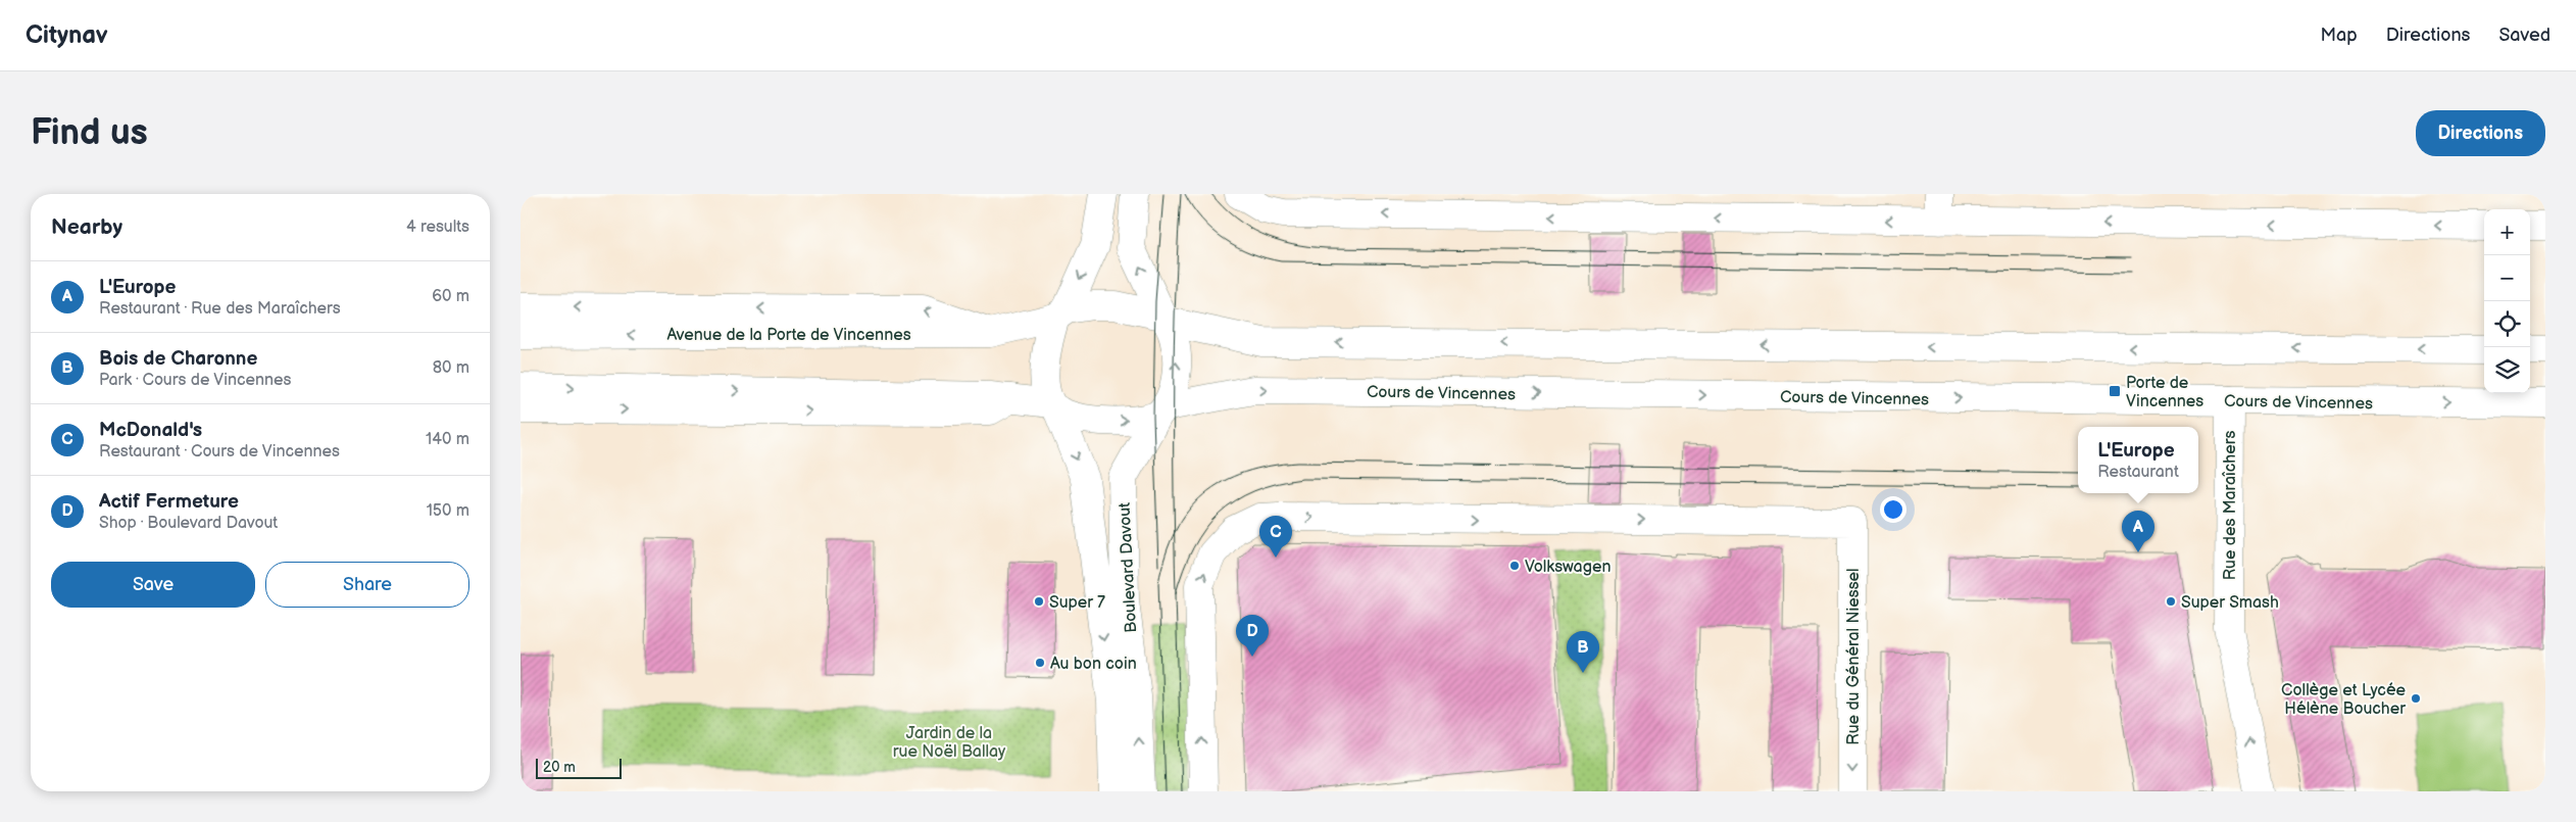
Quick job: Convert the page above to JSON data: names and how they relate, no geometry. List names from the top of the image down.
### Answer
{
  "streets": {
    "main road": [
      "Avenue de la Porte de Vincennes",
      "Cours de Vincennes",
      "Rue des Maraîchers",
      "Boulevard Davout",
      "Rue du Général Niessel"
    ]
  },
  "crossings": [
    ["Avenue de la Porte de Vincennes", "Cours de Vincennes"],
    ["Avenue de la Porte de Vincennes", "Boulevard Davout"],
    ["Cours de Vincennes", "Rue des Maraîchers"],
    ["Cours de Vincennes", "Boulevard Davout"]
  ],
  "one_way": ["Rue des Maraîchers"],
  "parks": ["Jardin de la rue Noël Ballay"],
  "places": {
    "transit": ["Porte de Vincennes"],
    "other": [
      "Volkswagen",
      "Super 7",
      "Super Smash",
      "Au bon coin",
      "Collège et Lycée Hélène Boucher"
    ]
  },
  "scale_bar": "20 m",
  "page": {
    "header": "Citynav",
    "nav": ["Map", "Directions", "Saved"],
    "buttons": [
      "Directions",
      ["Save", "Share"]
    ],
    "title": "Find us",
    "heading": ["Nearby", "4 results"],
    "map_buttons": ["+", "−"],
    "list": [
      {
        "mark": "A",
        "name": "L'Europe",
        "note": "Restaurant · Rue des Maraîchers",
        "value": "60 m"
      },
      {
        "mark": "B",
        "name": "Bois de Charonne",
        "note": "Park · Cours de Vincennes",
        "value": "80 m"
      },
      {
        "mark": "C",
        "name": "McDonald's",
        "note": "Restaurant · Cours de Vincennes",
        "value": "140 m"
      },
      {
        "mark": "D",
        "name": "Actif Fermeture",
        "note": "Shop · Boulevard Davout",
        "value": "150 m"
      }
    ],
    "popup": ["L'Europe", "Restaurant"],
    "pins": [
      "A",
      "C",
      "D",
      "B"
    ],
    "scale": "20 m"
  }
}
